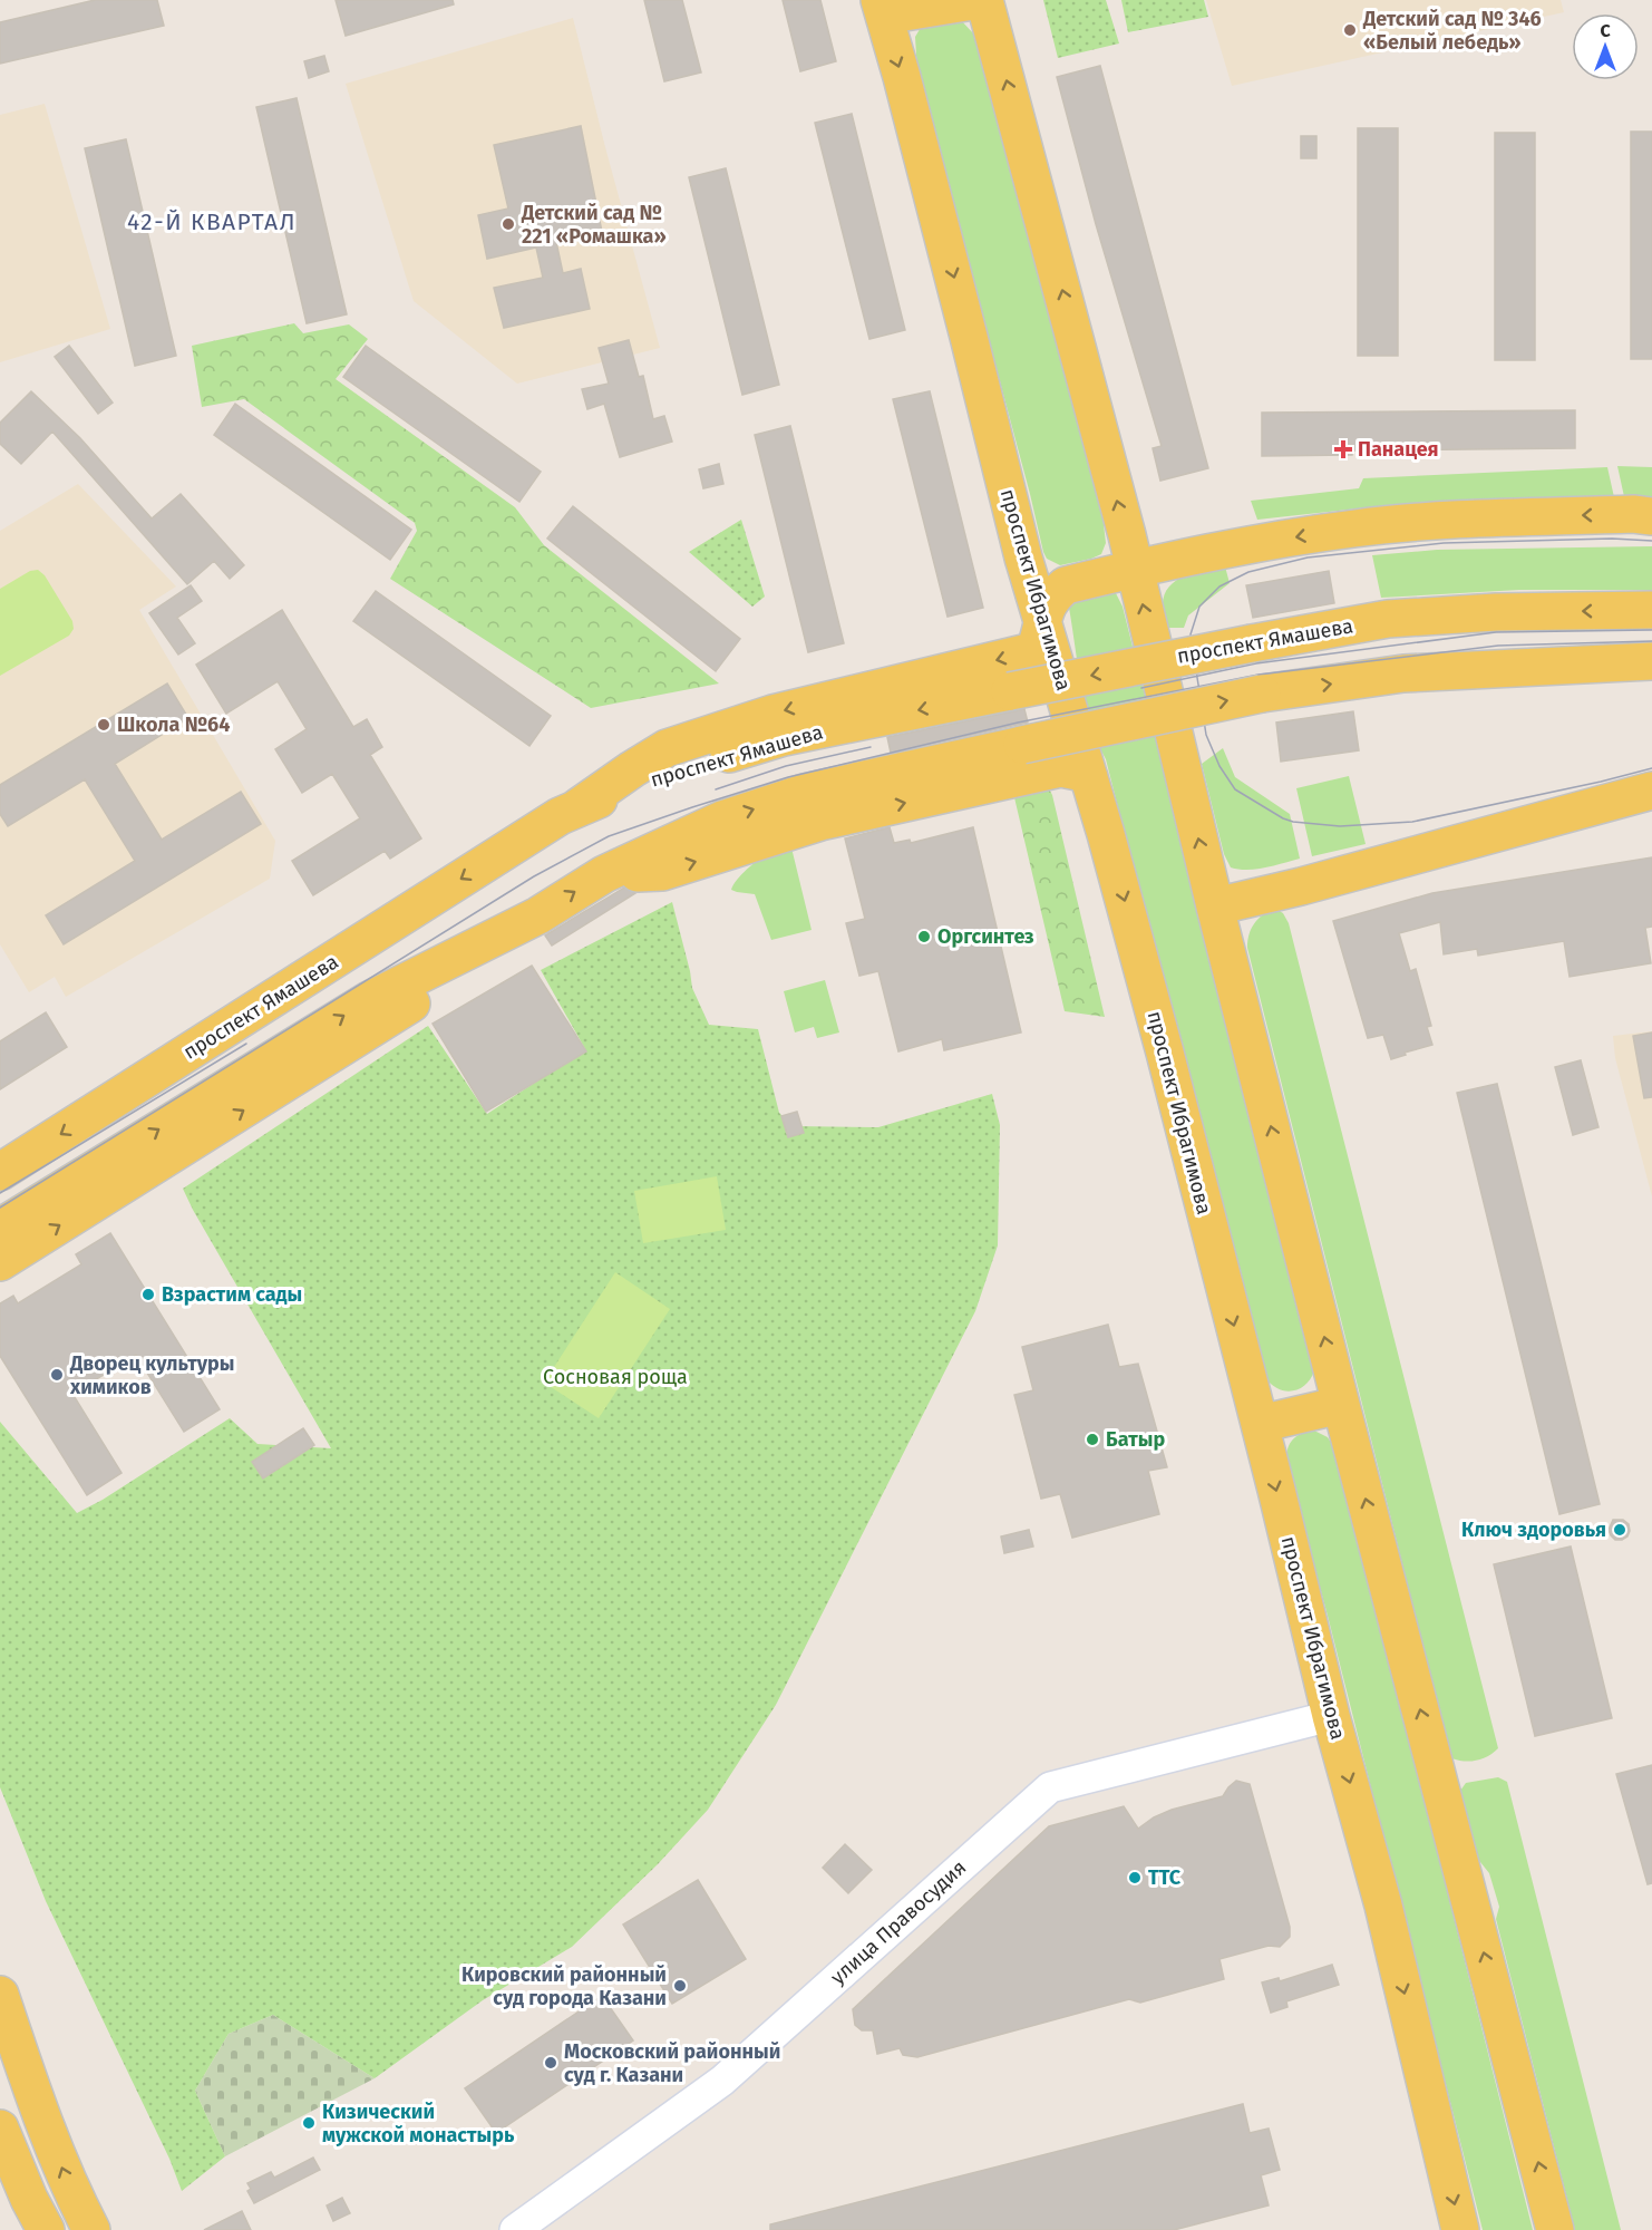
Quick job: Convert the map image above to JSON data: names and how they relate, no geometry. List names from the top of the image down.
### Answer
{
  "streets": {
    "main road": ["проспект Ибрагимова", "проспект Ямашева"],
    "street": ["улица Правосудия"]
  },
  "crossings": [
    ["проспект Ибрагимова", "улица Правосудия"]
  ],
  "districts": ["42-Й КВАРТАЛ"],
  "parks": ["Сосновая роща"],
  "places": {
    "other": [
      "Детский сад № 346 «Белый лебедь»",
      "Детский сад № 221 «Ромашка»",
      "Школа №64",
      "Оргсинтез",
      "Взрастим сады",
      "Дворец культуры химиков",
      "Батыр",
      "Ключ здоровья",
      "ТТС",
      "Кировский районный суд города Казани",
      "Московский районный суд г. Казани",
      "Кизический мужской монастырь"
    ],
    "health": ["Панацея"]
  },
  "north": "top"
}
